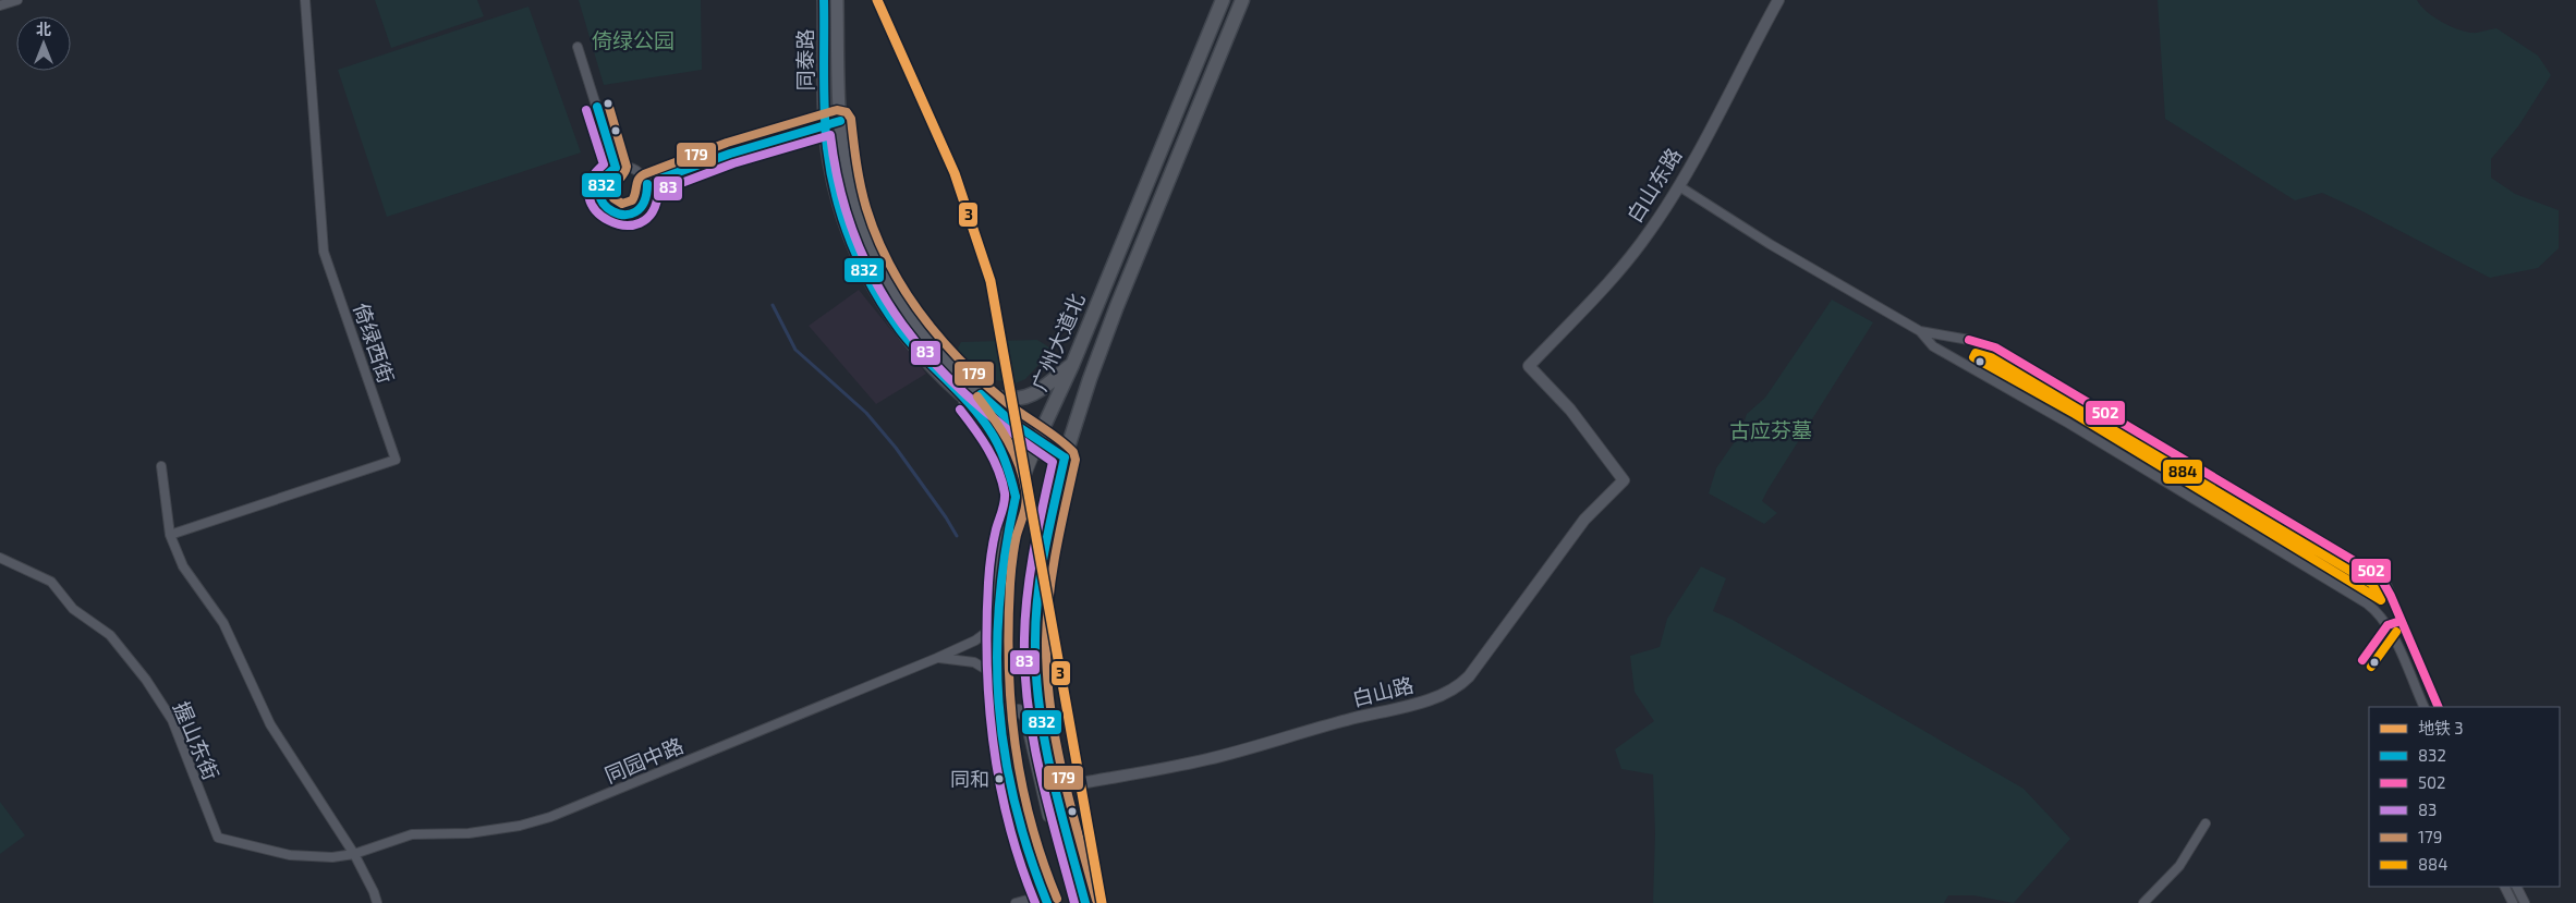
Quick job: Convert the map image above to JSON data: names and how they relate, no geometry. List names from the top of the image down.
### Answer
{
  "streets": {
    "highway": ["广州大道北"],
    "main road": ["同泰路"],
    "street": [
      "白山东路",
      "倚绿西街",
      "白山路",
      "握山东街",
      "同园中路"
    ]
  },
  "crossings": [
    ["同泰路", "广州大道北"],
    ["白山东路", "白山路"],
    ["广州大道北", "白山路"],
    ["广州大道北", "同园中路"],
    ["握山东街", "同园中路"]
  ],
  "parks": ["倚绿公园", "古应芬墓"],
  "places": ["同和"],
  "lines": [
    "metro line 3",
    "transit line 832",
    "transit line 179",
    "transit line 83",
    "transit line 502",
    "transit line 884"
  ],
  "legend": [
    "地铁 3",
    "832",
    "502",
    "83",
    "179",
    "884"
  ],
  "north": "top"
}
